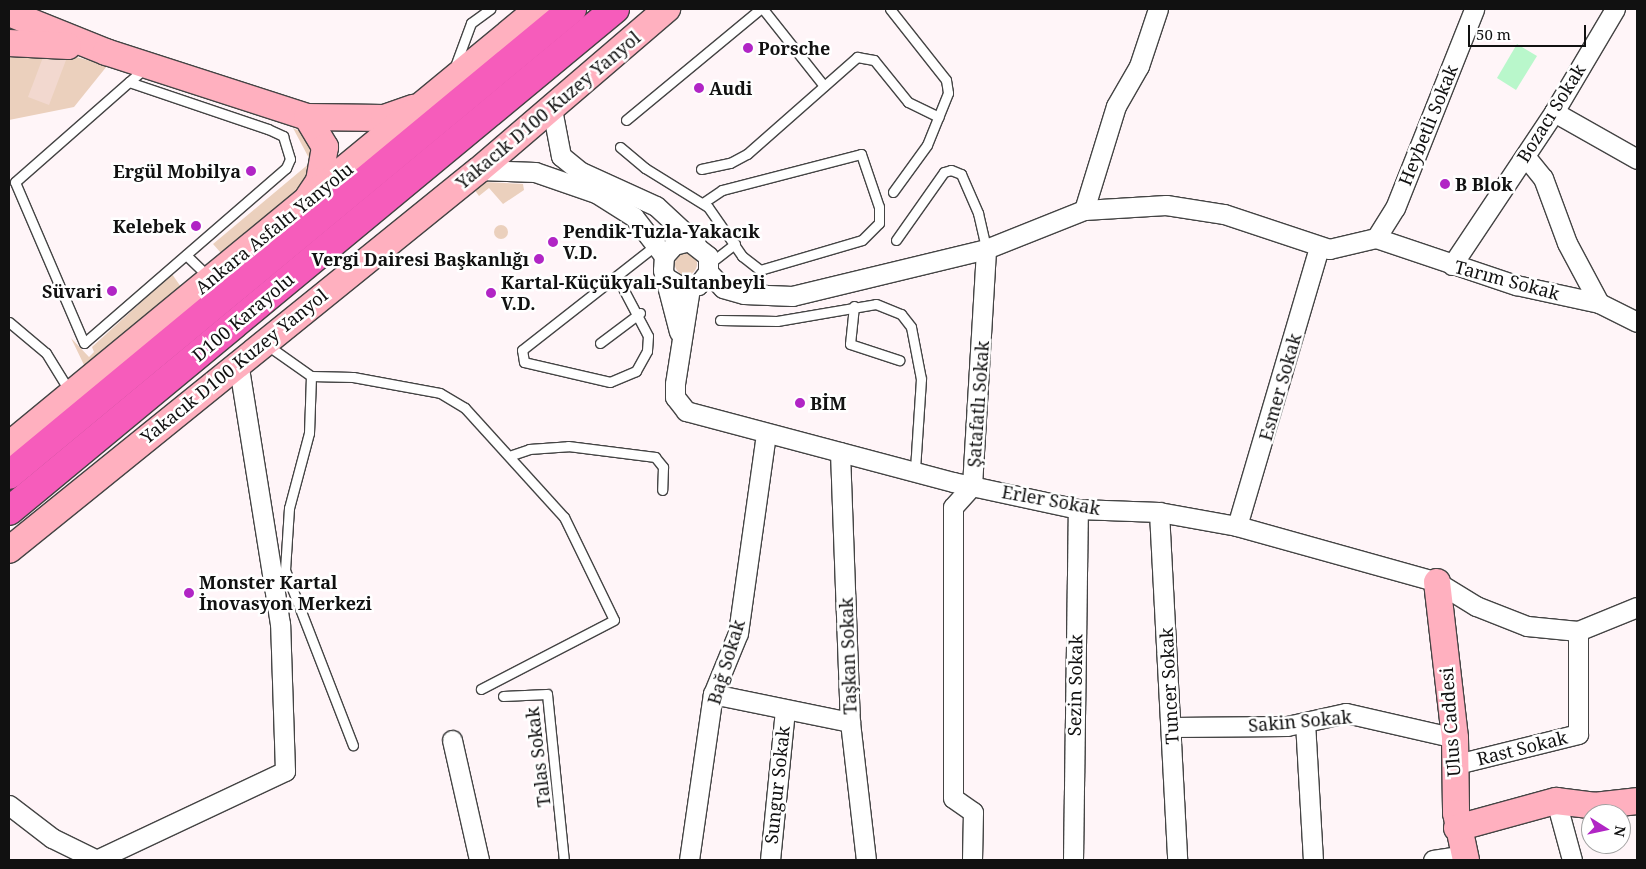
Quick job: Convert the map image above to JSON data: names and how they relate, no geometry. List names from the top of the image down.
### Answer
{
  "streets": {
    "highway": ["D100 Karayolu"],
    "main road": ["Yakacık D100 Kuzey Yanyol", "Ankara Asfaltı Yanyolu", "Ulus Caddesi"],
    "street": [
      "Bozacı Sokak",
      "Heybetli Sokak",
      "Tarım Sokak",
      "Esmer Sokak",
      "Şatafatlı Sokak",
      "Erler Sokak",
      "Taşkan Sokak",
      "Bağ Sokak",
      "Sezin Sokak",
      "Tuncer Sokak",
      "Sakin Sokak",
      "Rast Sokak",
      "Sungur Sokak"
    ],
    "lane": ["Talas Sokak"]
  },
  "crossings": [
    ["Bozacı Sokak", "Tarım Sokak"],
    ["Heybetli Sokak", "Tarım Sokak"],
    ["Esmer Sokak", "Erler Sokak"],
    ["Şatafatlı Sokak", "Erler Sokak"],
    ["Erler Sokak", "Taşkan Sokak"],
    ["Erler Sokak", "Bağ Sokak"],
    ["Erler Sokak", "Sezin Sokak"],
    ["Erler Sokak", "Tuncer Sokak"],
    ["Erler Sokak", "Ulus Caddesi"],
    ["Erler Sokak", "Rast Sokak"],
    ["Tuncer Sokak", "Sakin Sokak"],
    ["Sakin Sokak", "Ulus Caddesi"],
    ["Ulus Caddesi", "Rast Sokak"]
  ],
  "places": [
    "Porsche",
    "Audi",
    "Ergül Mobilya",
    "B Blok",
    "Kelebek",
    "Pendik-Tuzla-Yakacık V.D.",
    "Vergi Dairesi Başkanlığı",
    "Süvari",
    "Kartal-Küçükyalı-Sultanbeyli V.D.",
    "BİM",
    "Monster Kartal İnovasyon Merkezi"
  ],
  "scale_bar": "50 m",
  "north": "right"
}
